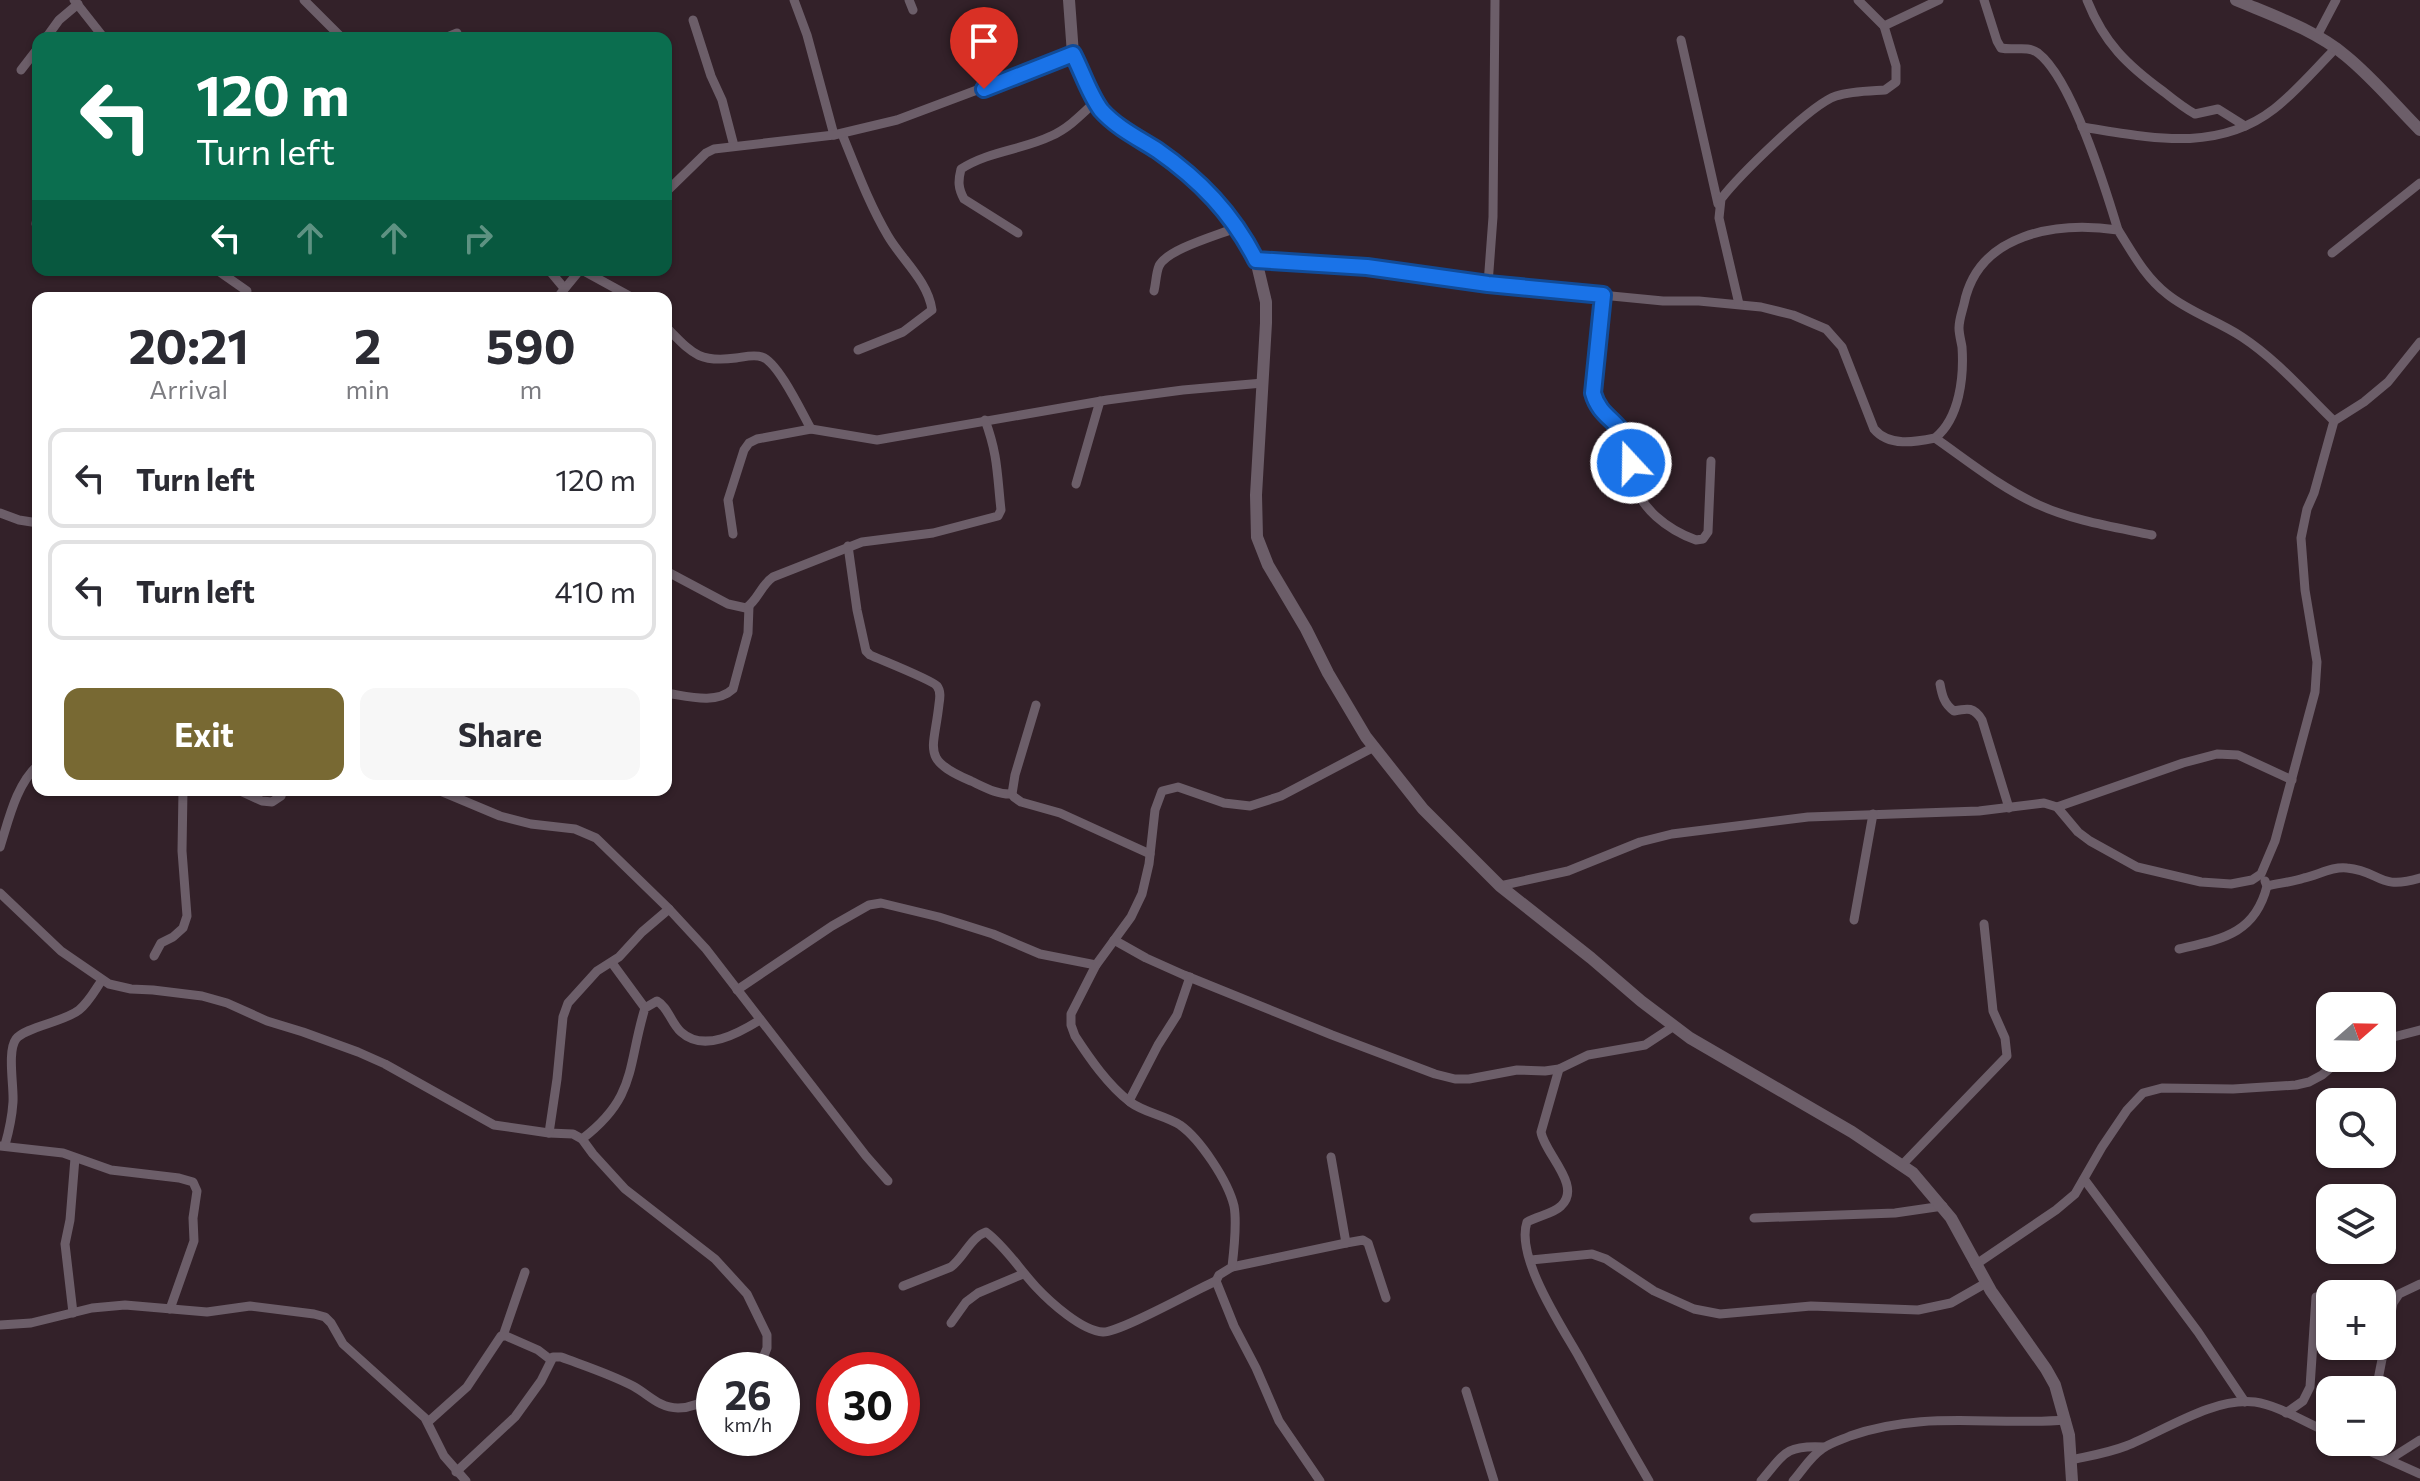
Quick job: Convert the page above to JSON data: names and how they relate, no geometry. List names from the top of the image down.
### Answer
{
  "north": "right",
  "page": {
    "turn": ["120 m", "Turn left"],
    "eta": [
      "20:21",
      "Arrival",
      "2",
      "min",
      "590",
      "m"
    ],
    "list": [
      {
        "name": "Turn left",
        "value": "120 m"
      },
      {
        "name": "Turn left",
        "value": "410 m"
      }
    ],
    "buttons": ["Exit", "Share"],
    "map_buttons": ["+", "−"],
    "speed": "26 km/h",
    "limit": "30"
  }
}
